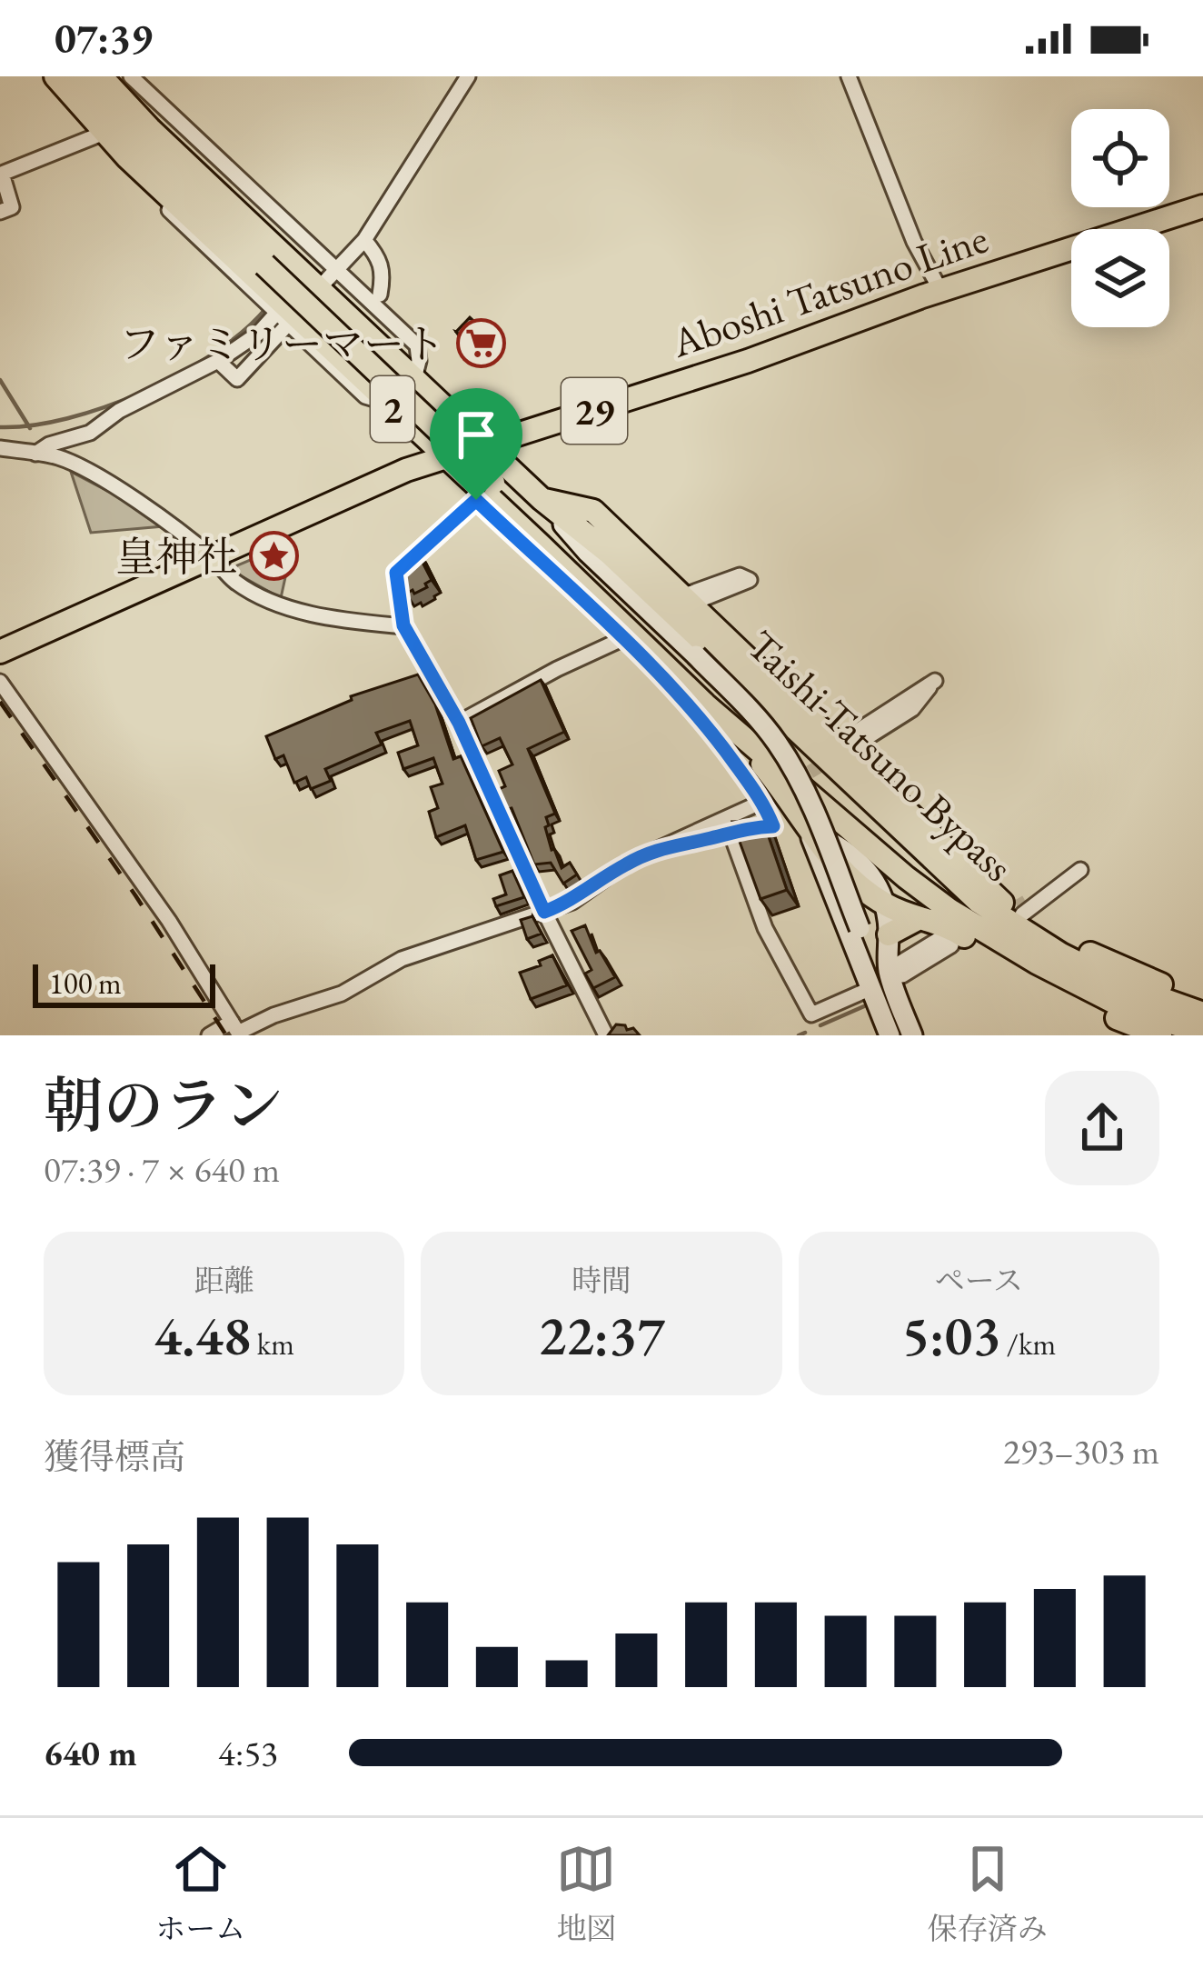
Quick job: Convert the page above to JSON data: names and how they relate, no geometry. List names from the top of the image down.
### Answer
{
  "streets": {
    "main road": [
      "Aboshi Tatsuno Line",
      "2",
      "29",
      "Taishi-Tatsuno Bypass"
    ]
  },
  "crossings": [
    ["Aboshi Tatsuno Line", "2"],
    ["2", "Taishi-Tatsuno Bypass"]
  ],
  "places": {
    "supermarket": ["ファミリーマート"],
    "place": ["皇神社"]
  },
  "scale_bar": "100 m",
  "page": {
    "status": "07:39",
    "scale": "100 m",
    "heading": ["朝のラン", "07:39 · 7 × 640 m"],
    "stats": [
      ["距離", "4.48 km"],
      ["時間", "22:37"],
      ["ペース", "5:03 /km"]
    ],
    "chart": ["獲得標高", "293–303 m"],
    "list": [
      {
        "name": "640 m",
        "note": "4:53"
      }
    ],
    "tabs": ["ホーム", "地図", "保存済み"]
  }
}
